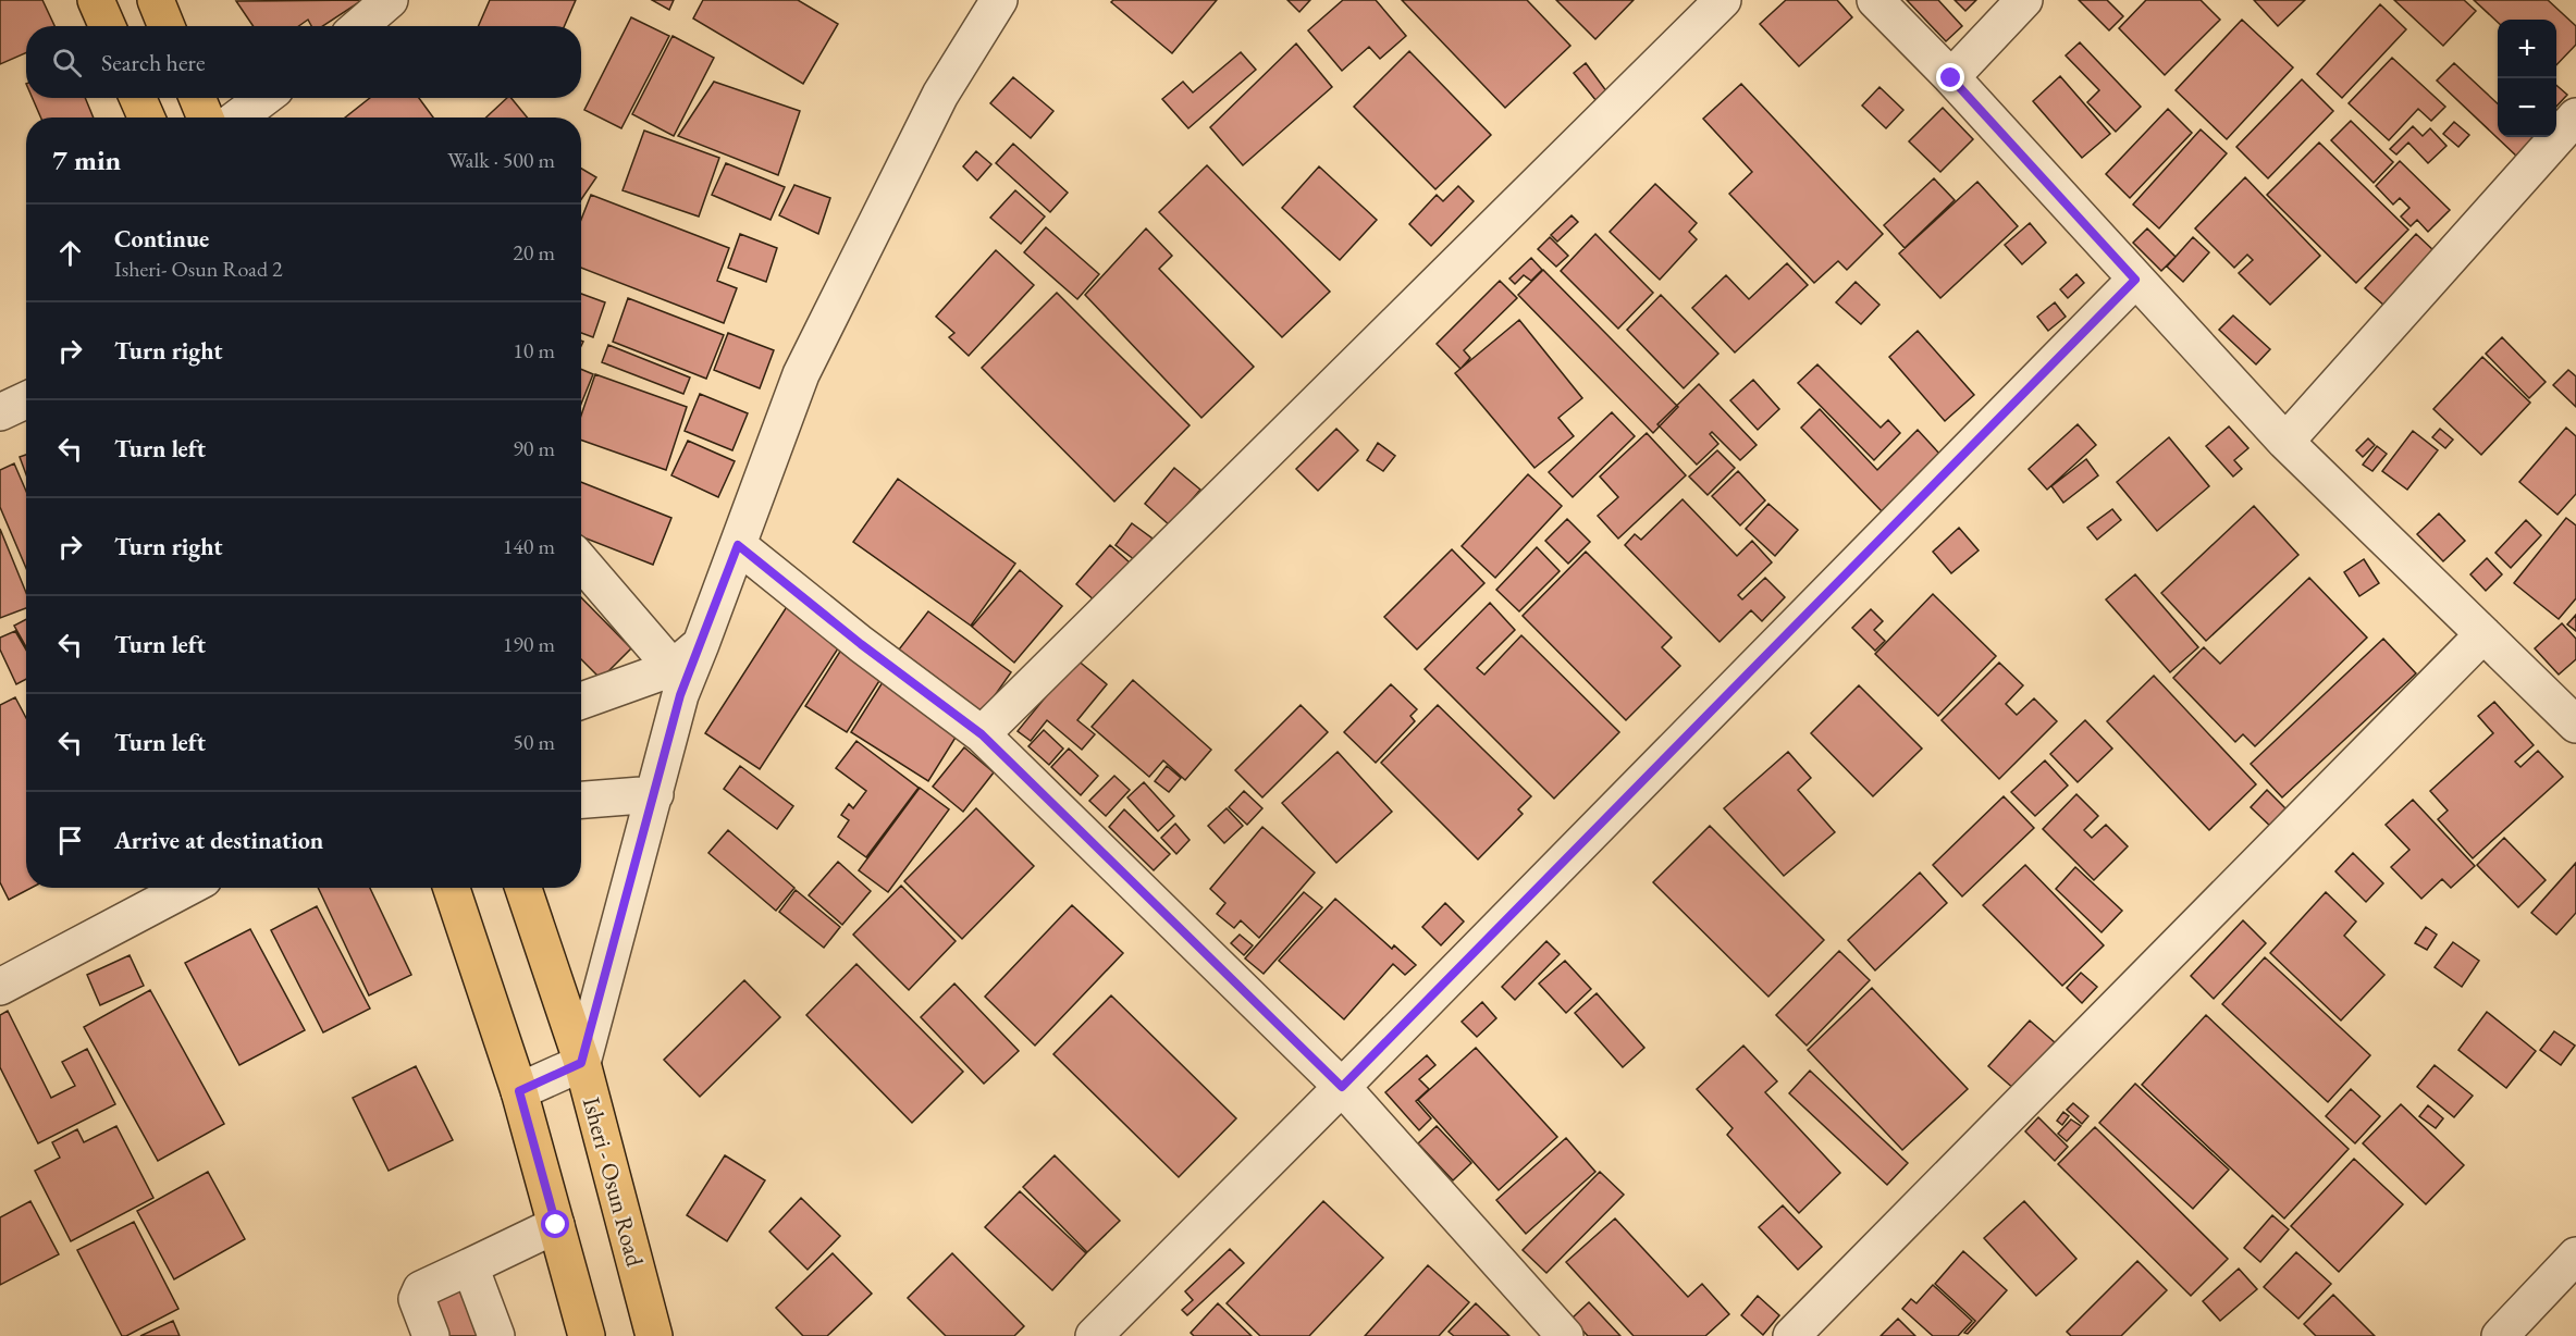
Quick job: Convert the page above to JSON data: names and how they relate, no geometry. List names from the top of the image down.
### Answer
{
  "streets": {
    "main road": ["Isheri - Osun Road"]
  },
  "page": {
    "map_buttons": ["+", "−"],
    "search": "Search here",
    "heading": ["7 min", "Walk · 500 m"],
    "list": [
      ["Continue", "Isheri- Osun Road 2", "20 m"],
      ["Turn right", "10 m"],
      ["Turn left", "90 m"],
      ["Turn right", "140 m"],
      ["Turn left", "190 m"],
      ["Turn left", "50 m"],
      "Arrive at destination"
    ]
  }
}
